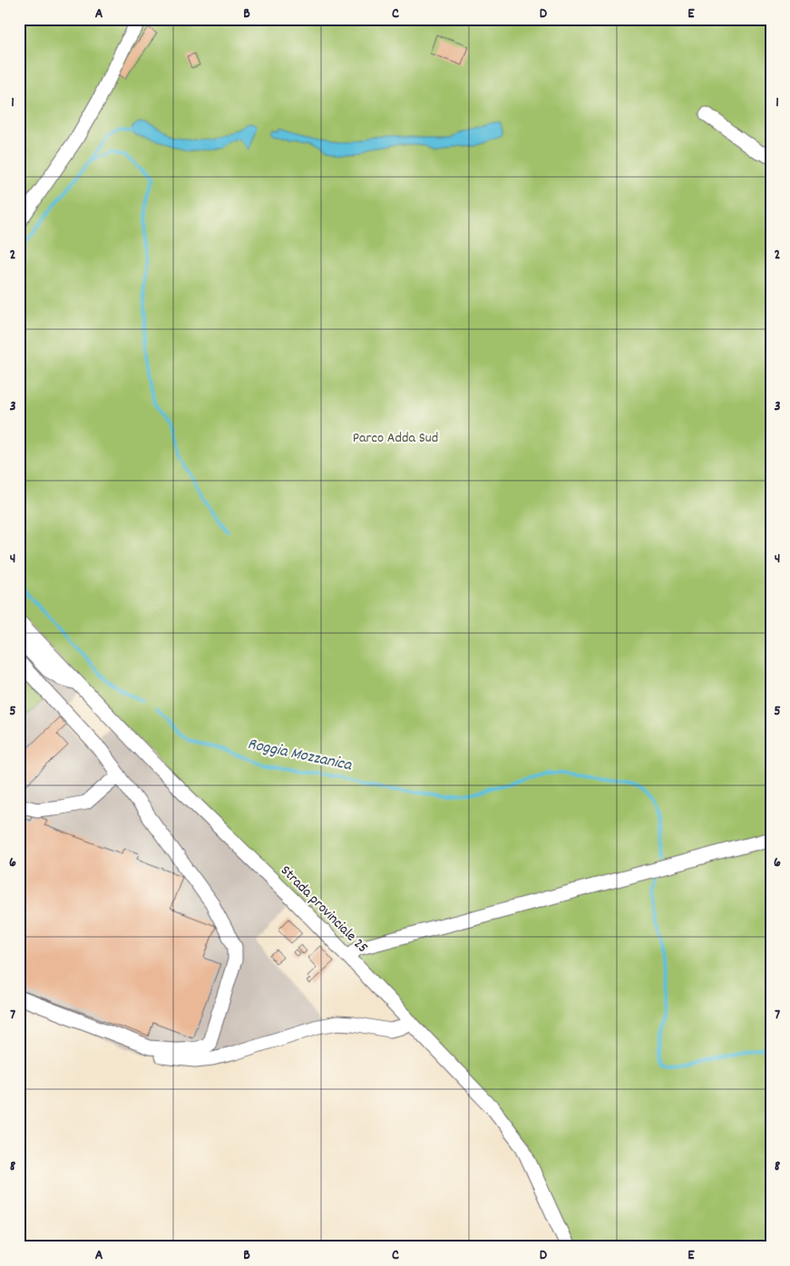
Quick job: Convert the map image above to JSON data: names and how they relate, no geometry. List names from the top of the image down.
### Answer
{
  "streets": {
    "street": ["Strada provinciale 25"]
  },
  "water": ["Roggia Mozzanica"],
  "parks": ["Parco Adda Sud"],
  "grid": {
    "columns": [
      "A",
      "B",
      "C",
      "D",
      "E"
    ],
    "rows": [
      "1",
      "2",
      "3",
      "4",
      "5",
      "6",
      "7",
      "8"
    ]
  }
}
